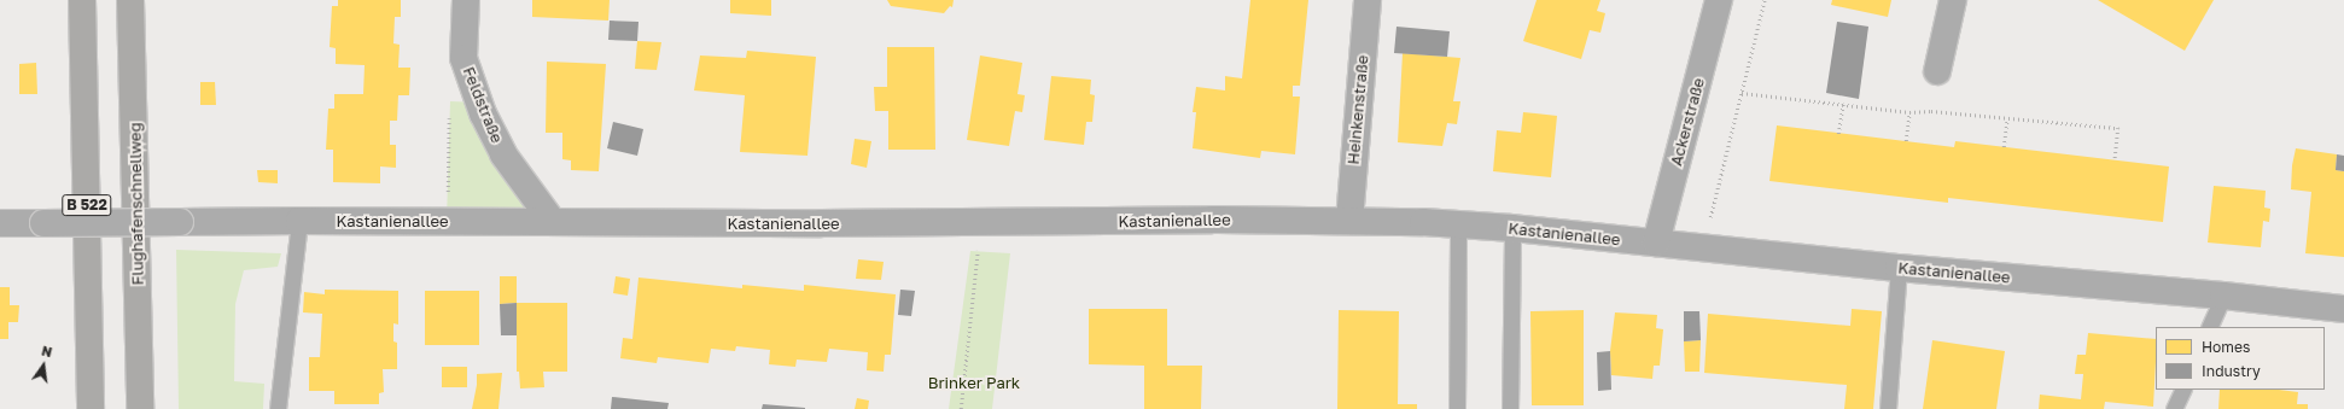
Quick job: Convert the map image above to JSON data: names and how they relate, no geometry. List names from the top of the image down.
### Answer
{
  "streets": {
    "highway": ["Flughafenschnellweg", "B 522"],
    "street": [
      "Feldstraße",
      "Heinkenstraße",
      "Ackerstraße",
      "Kastanienallee"
    ]
  },
  "crossings": [
    ["Feldstraße", "Kastanienallee"],
    ["Heinkenstraße", "Kastanienallee"],
    ["Ackerstraße", "Kastanienallee"]
  ],
  "parks": ["Brinker Park"],
  "legend": ["Homes", "Industry"],
  "north": "top"
}
